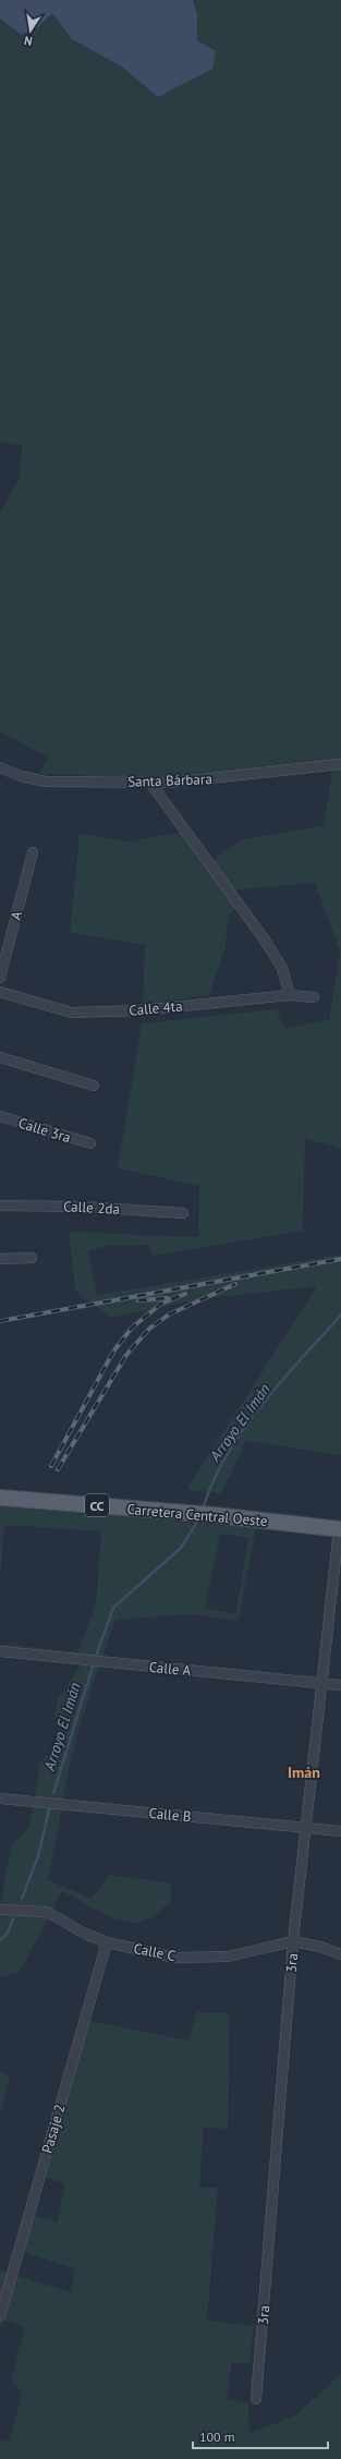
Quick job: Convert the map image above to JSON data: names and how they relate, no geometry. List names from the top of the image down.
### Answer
{
  "streets": {
    "main road": ["CC", "Carretera Central Oeste"],
    "street": [
      "Santa Bárbara",
      "A",
      "Calle 4ta",
      "Calle 3ra",
      "Calle 2da",
      "Calle A",
      "Calle B",
      "Calle C",
      "3ra",
      "Pasaje 2"
    ]
  },
  "crossings": [
    ["Carretera Central Oeste", "3ra"],
    ["Calle A", "3ra"],
    ["Calle B", "3ra"],
    ["Calle C", "3ra"],
    ["Calle C", "Pasaje 2"]
  ],
  "districts": ["Imán"],
  "water": ["Arroyo El Imán"],
  "scale_bar": "100 m",
  "north": "bottom"
}
